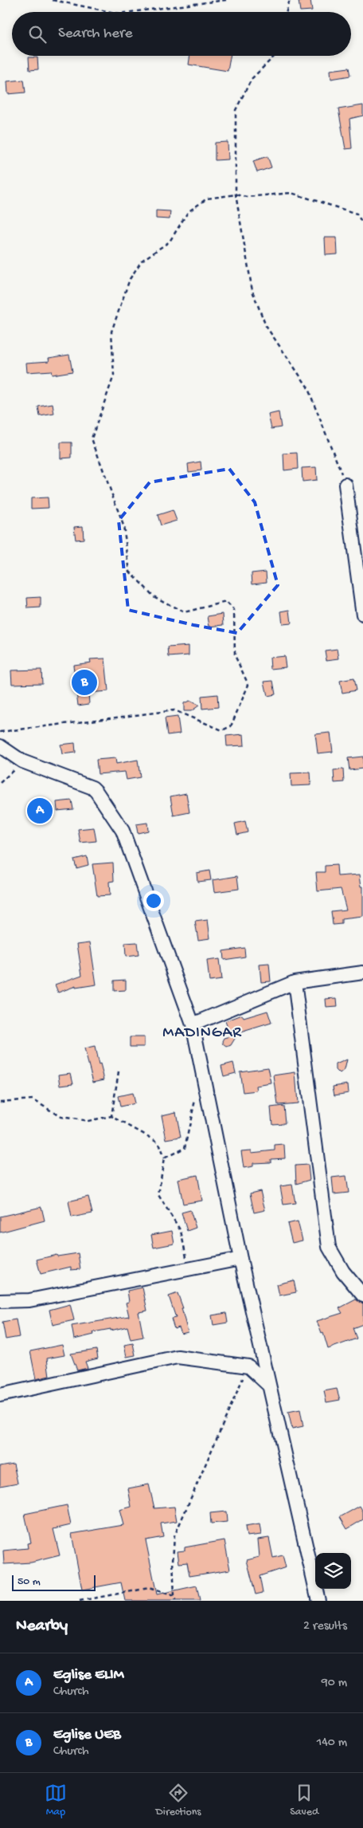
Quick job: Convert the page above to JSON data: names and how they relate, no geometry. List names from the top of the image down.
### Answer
{
  "districts": ["MADINGAR"],
  "scale_bar": "50 m",
  "page": {
    "search": "Search here",
    "pins": ["B", "A"],
    "scale": "50 m",
    "heading": ["Nearby", "2 results"],
    "list": [
      {
        "mark": "A",
        "name": "Eglise ELIM",
        "note": "Church",
        "value": "90 m"
      },
      {
        "mark": "B",
        "name": "Eglise UEB",
        "note": "Church",
        "value": "140 m"
      }
    ],
    "nav": ["Map", "Directions", "Saved"]
  }
}
